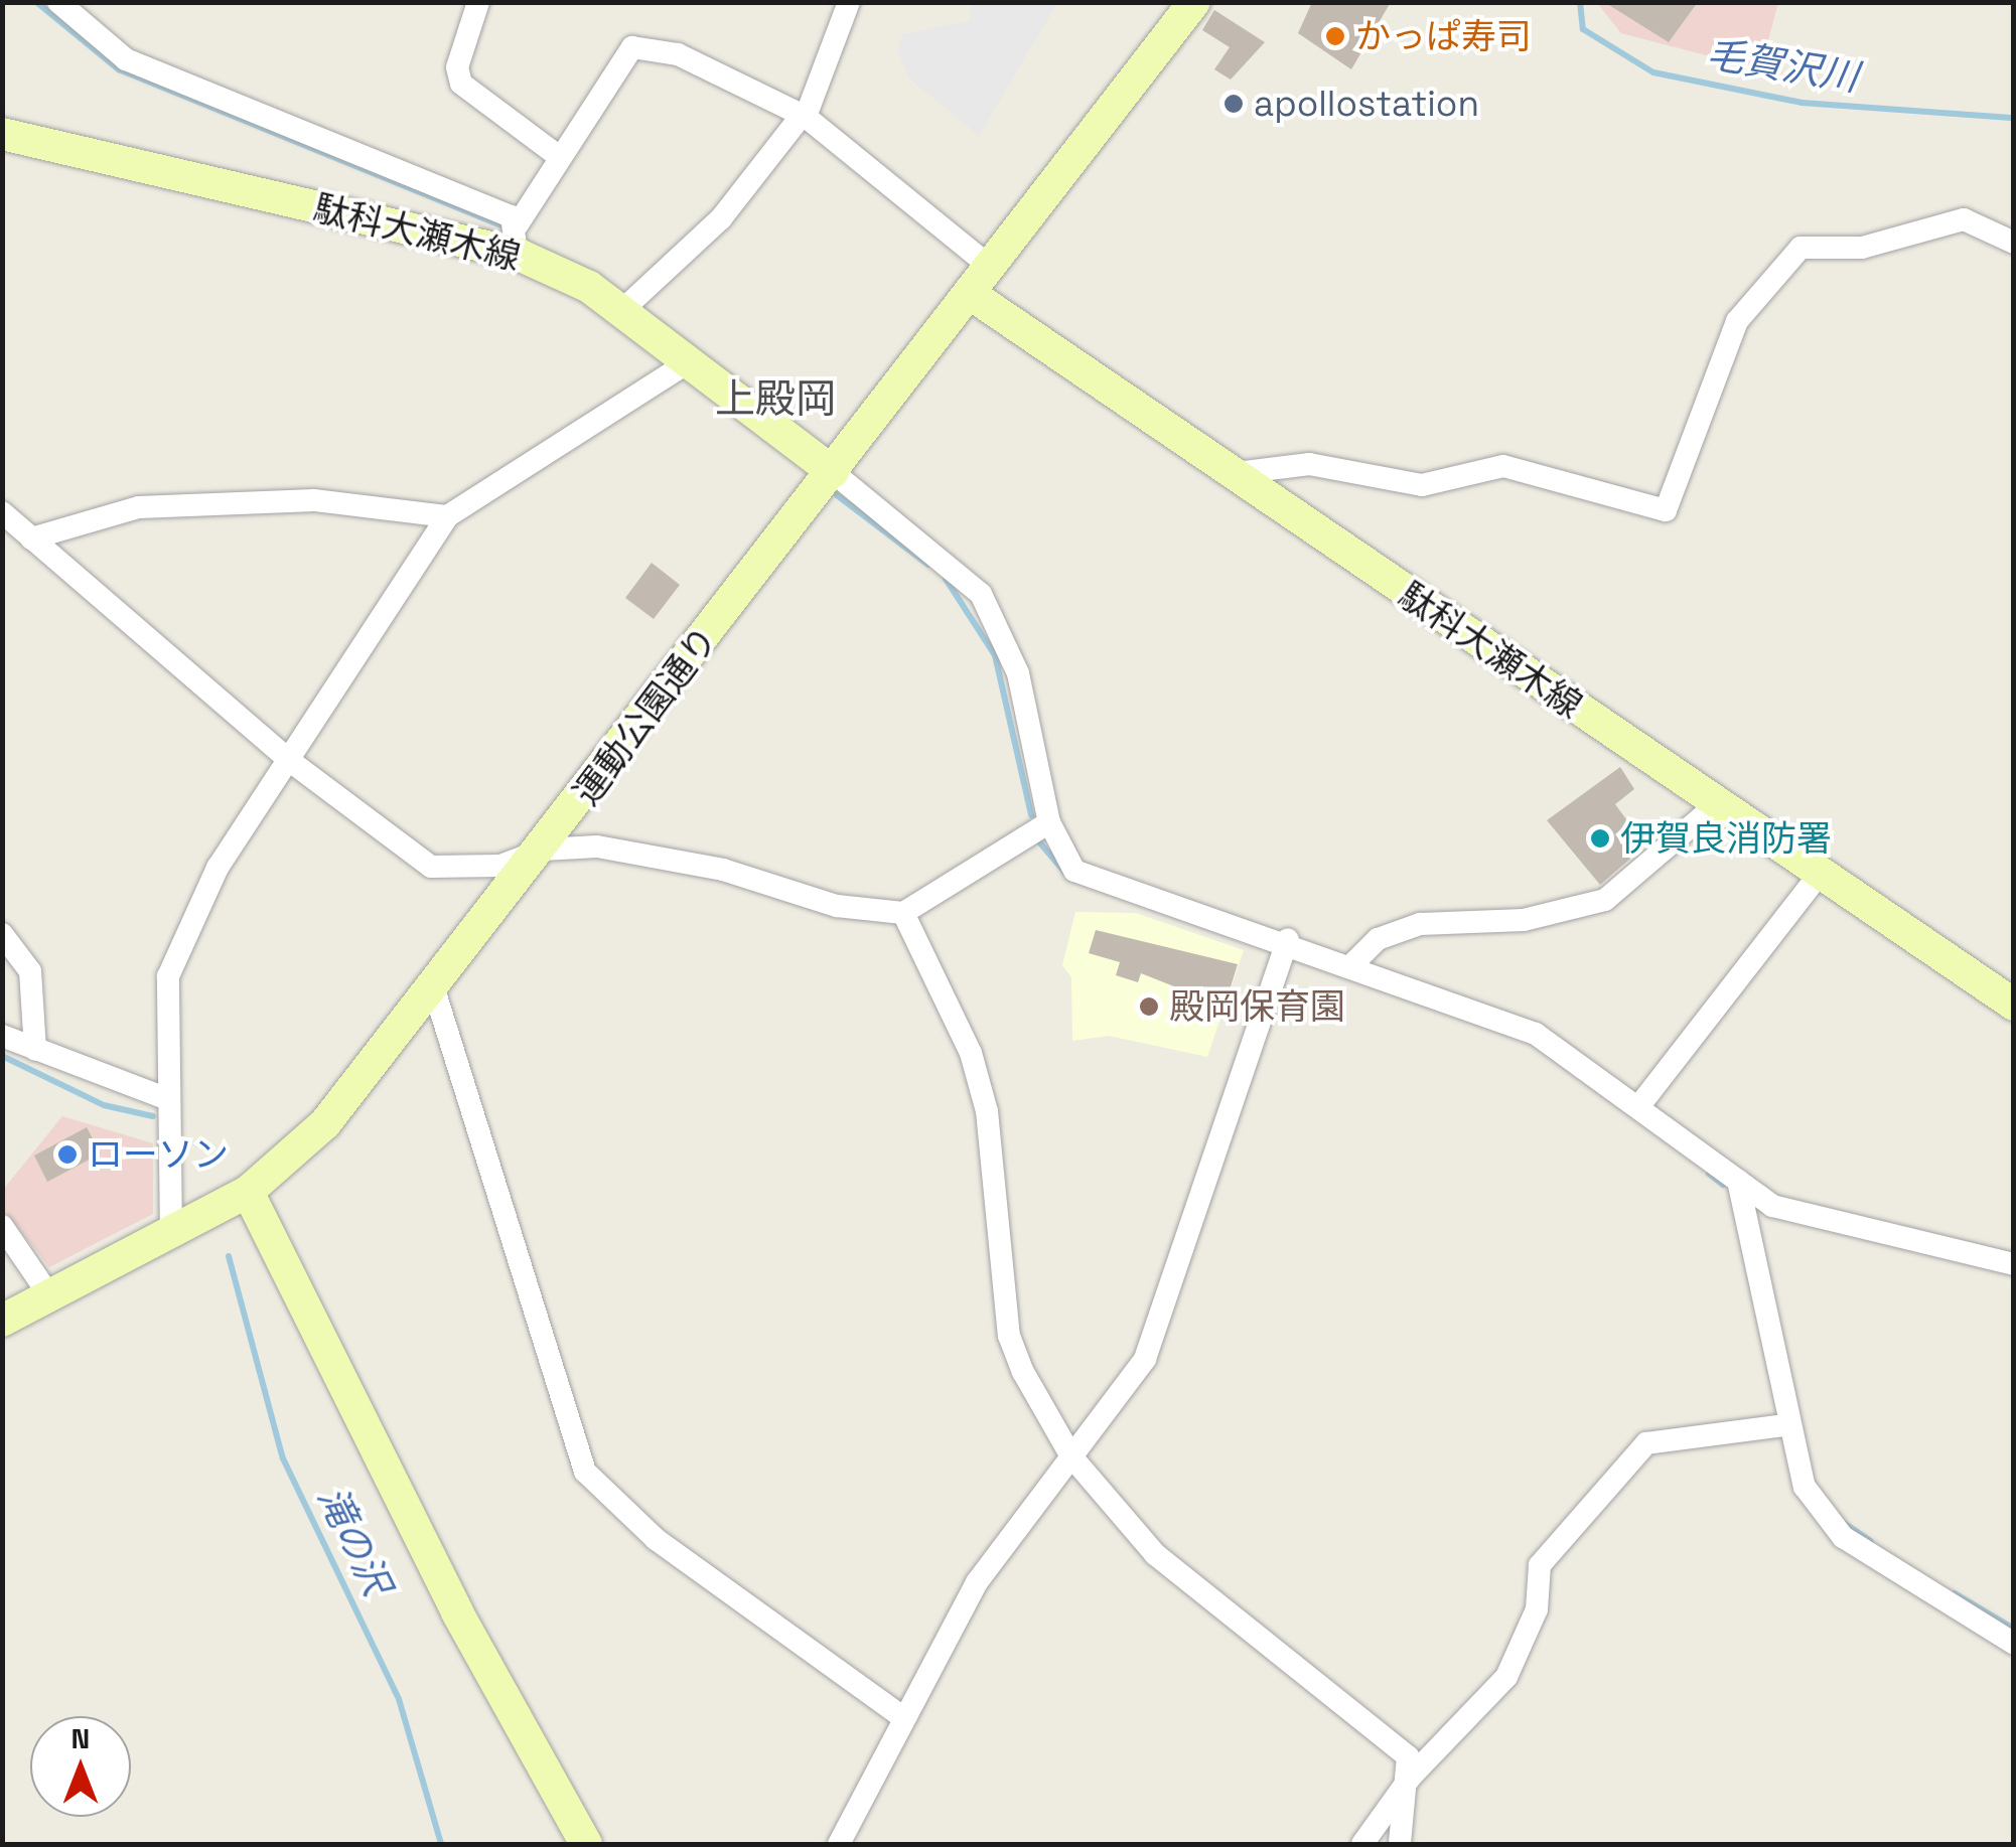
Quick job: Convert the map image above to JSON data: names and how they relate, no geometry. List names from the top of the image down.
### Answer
{
  "streets": {
    "main road": ["駄科大瀬木線", "運動公園通り"]
  },
  "crossings": [
    ["駄科大瀬木線", "運動公園通り"]
  ],
  "districts": ["上殿岡"],
  "water": ["毛賀沢川", "滝の沢"],
  "places": [
    "かっぱ寿司",
    "apollostation",
    "伊賀良消防署",
    "殿岡保育園",
    "ローソン"
  ],
  "north": "top"
}
